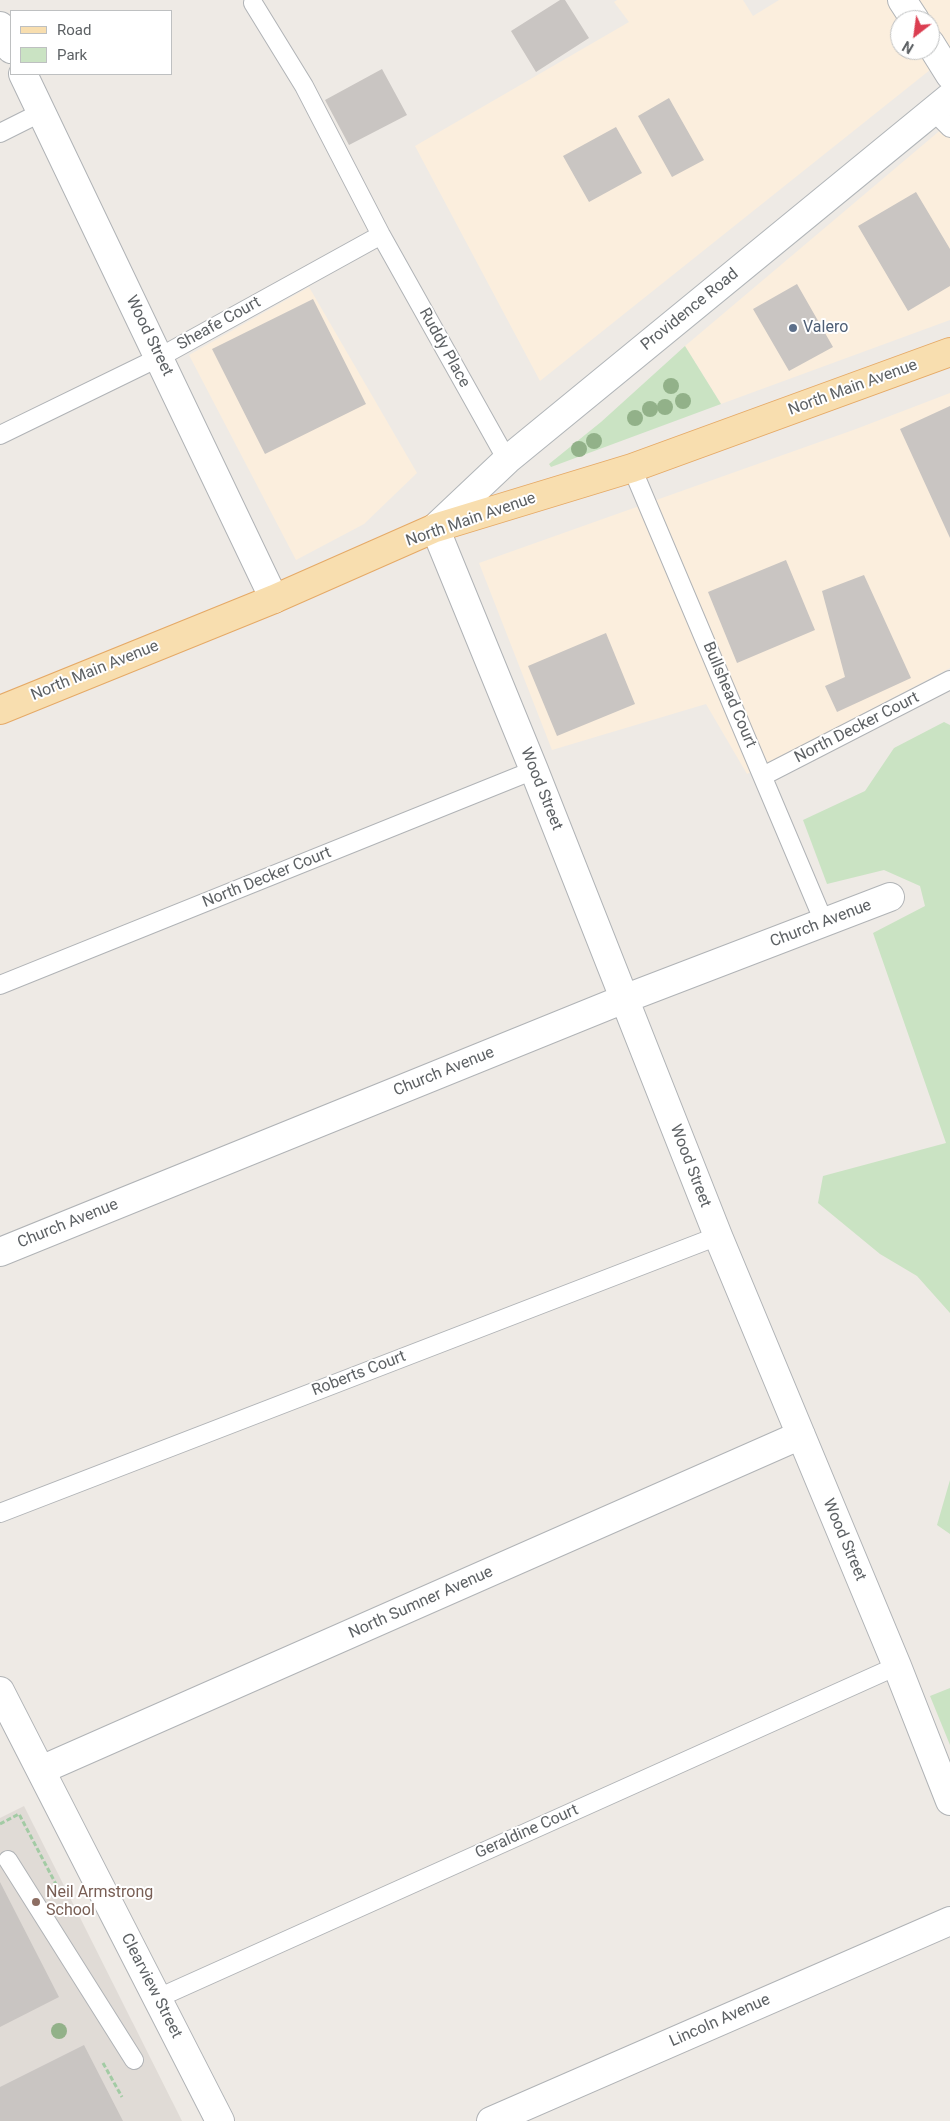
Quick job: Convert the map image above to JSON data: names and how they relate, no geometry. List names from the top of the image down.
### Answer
{
  "streets": {
    "main road": ["North Main Avenue"],
    "street": [
      "Providence Road",
      "Wood Street",
      "Church Avenue",
      "North Sumner Avenue",
      "Clearview Street",
      "Lincoln Avenue"
    ],
    "lane": [
      "Sheafe Court",
      "Ruddy Place",
      "Bullshead Court",
      "North Decker Court",
      "Roberts Court",
      "Geraldine Court"
    ]
  },
  "crossings": [
    ["Providence Road", "Wood Street"],
    ["Providence Road", "Ruddy Place"],
    ["Providence Road", "North Main Avenue"],
    ["Sheafe Court", "Wood Street"],
    ["Sheafe Court", "Ruddy Place"],
    ["Wood Street", "North Main Avenue"],
    ["Wood Street", "North Decker Court"],
    ["Wood Street", "Church Avenue"],
    ["Wood Street", "Roberts Court"],
    ["Wood Street", "North Sumner Avenue"],
    ["Wood Street", "Geraldine Court"],
    ["North Main Avenue", "Bullshead Court"],
    ["Bullshead Court", "North Decker Court"],
    ["Bullshead Court", "Church Avenue"],
    ["North Sumner Avenue", "Clearview Street"],
    ["Geraldine Court", "Clearview Street"]
  ],
  "places": ["Valero", "Neil Armstrong School"],
  "legend": ["Road", "Park"],
  "north": "bottom left"
}
